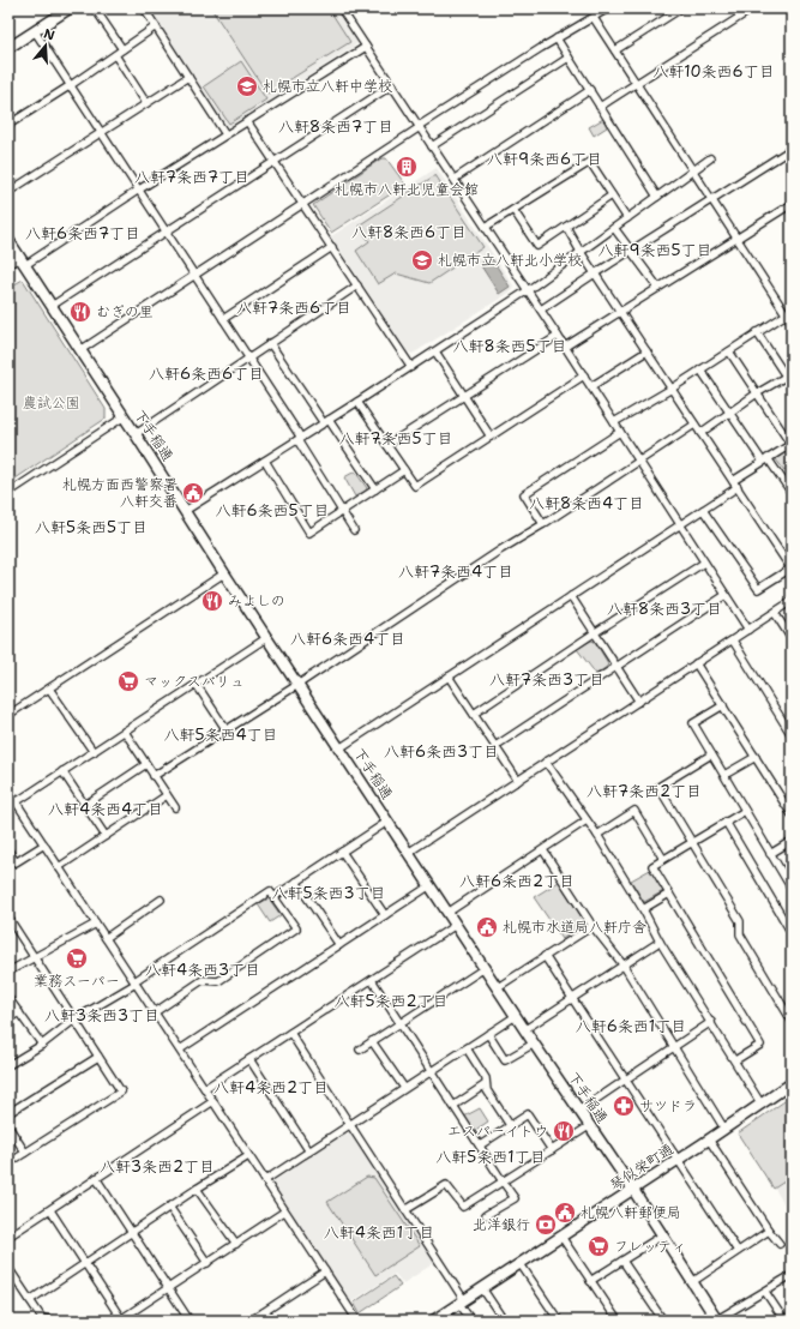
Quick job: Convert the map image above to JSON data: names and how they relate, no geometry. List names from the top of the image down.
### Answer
{
  "streets": {
    "main road": ["下手稲通", "琴似栄町通"]
  },
  "crossings": [
    ["下手稲通", "琴似栄町通"]
  ],
  "districts": [
    "八軒10条西6丁目",
    "八軒8条西7丁目",
    "八軒9条西6丁目",
    "八軒7条西7丁目",
    "八軒8条西6丁目",
    "八軒6条西7丁目",
    "八軒9条西5丁目",
    "八軒7条西6丁目",
    "八軒8条西5丁目",
    "八軒6条西6丁目",
    "八軒7条西5丁目",
    "八軒8条西4丁目",
    "八軒6条西5丁目",
    "八軒5条西5丁目",
    "八軒7条西4丁目",
    "八軒8条西3丁目",
    "八軒6条西4丁目",
    "八軒7条西3丁目",
    "八軒5条西4丁目",
    "八軒6条西3丁目",
    "八軒7条西2丁目",
    "八軒4条西4丁目",
    "八軒6条西2丁目",
    "八軒5条西3丁目",
    "八軒4条西3丁目",
    "八軒5条西2丁目",
    "八軒3条西3丁目",
    "八軒6条西1丁目",
    "八軒4条西2丁目",
    "八軒5条西1丁目",
    "八軒3条西2丁目",
    "八軒4条西1丁目"
  ],
  "parks": ["農試公園"],
  "places": {
    "school or university": ["札幌市立八軒中学校", "札幌市立八軒北小学校"],
    "building": ["札幌市八軒北児童会館"],
    "restaurant": ["むぎの里", "みよしの", "エスパーイトウ"],
    "public building": ["札幌方面西警察署 八軒交番", "札幌市水道局八軒庁舎", "札幌八軒郵便局"],
    "supermarket": ["マックスバリュ", "業務スーパー", "フレッティ"],
    "pharmacy": ["サツドラ"],
    "bank": ["北洋銀行"]
  },
  "north": "top"
}
